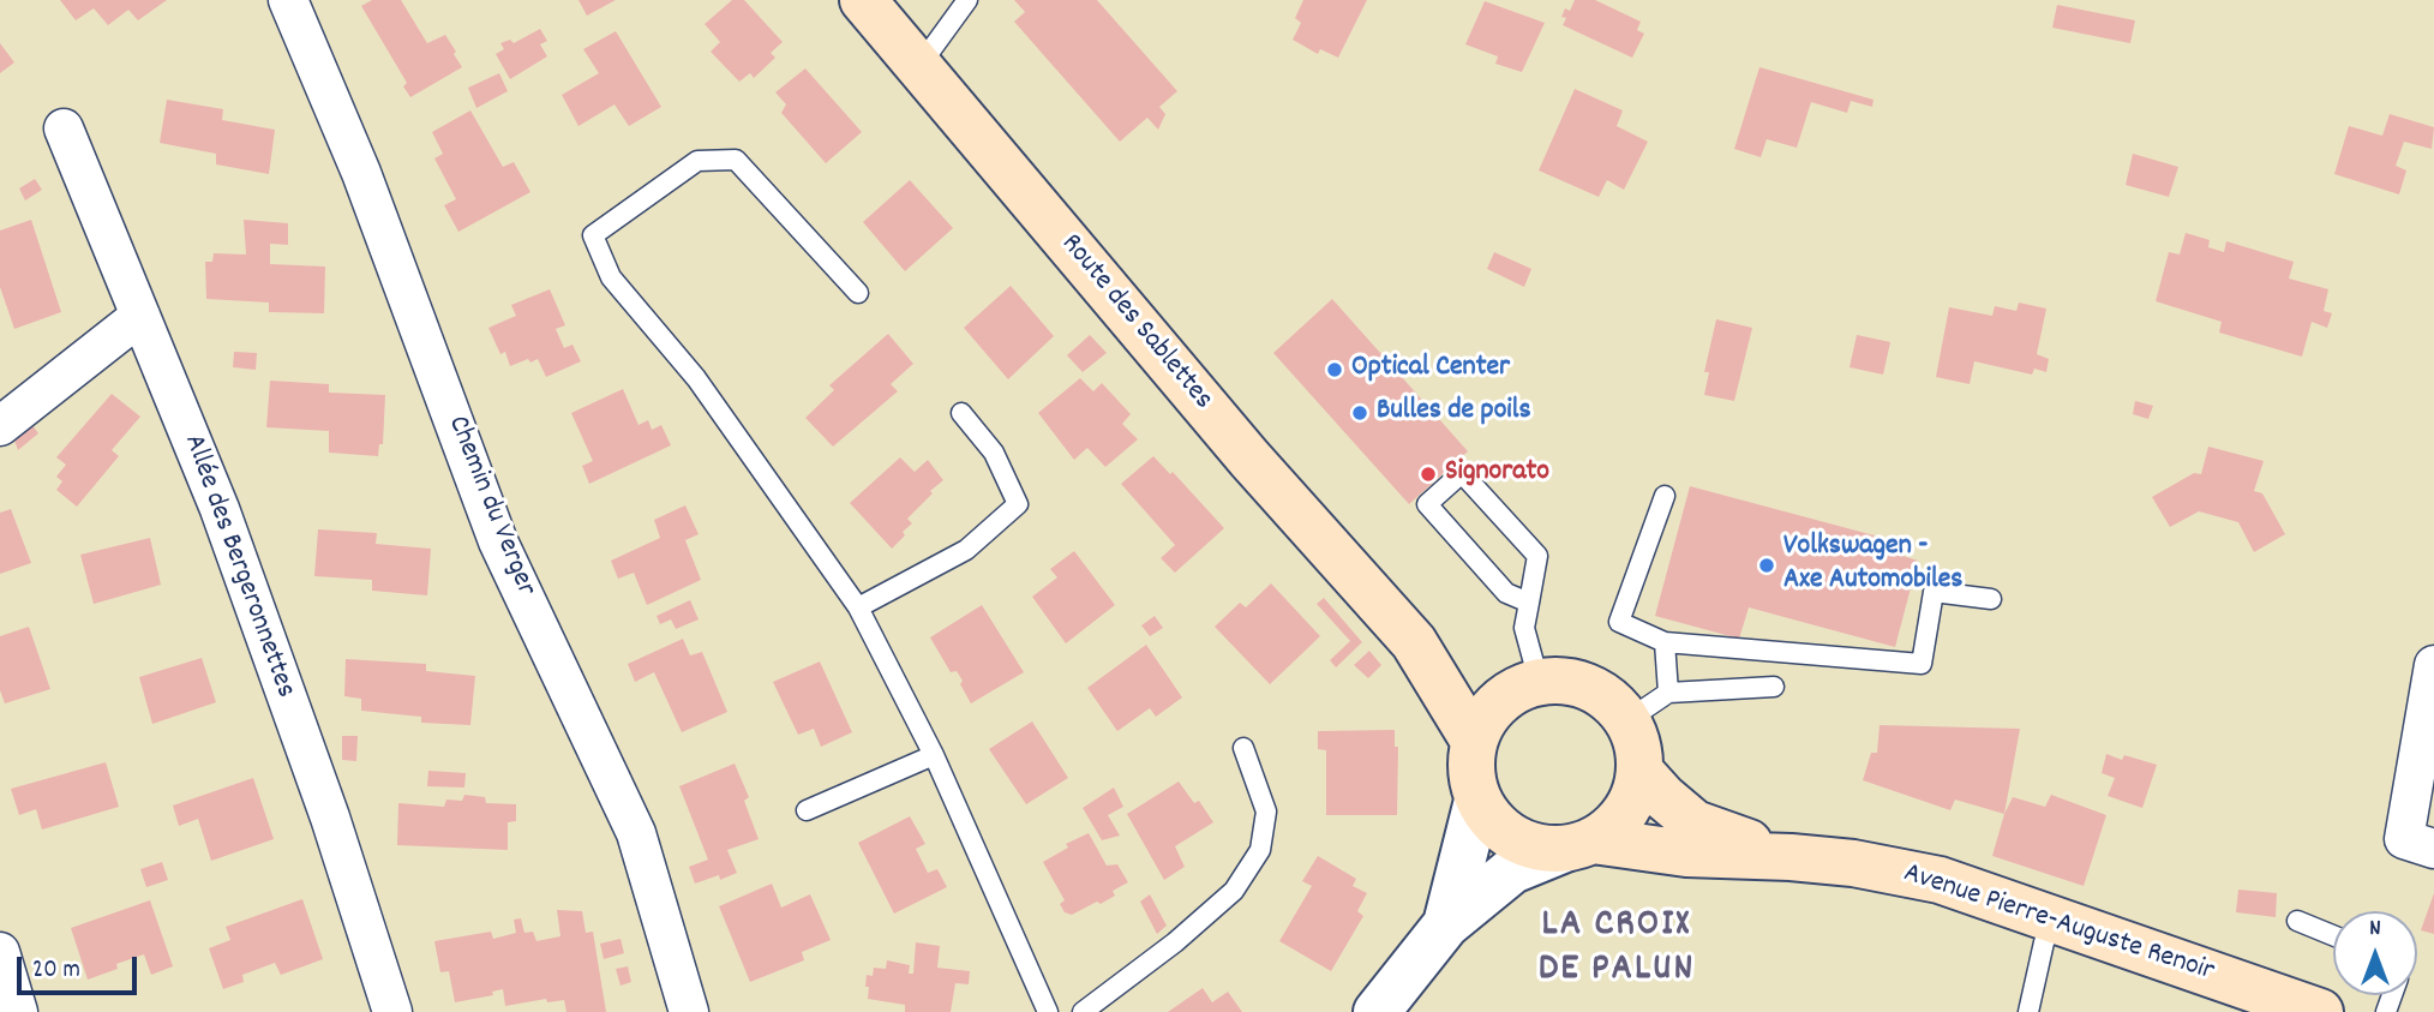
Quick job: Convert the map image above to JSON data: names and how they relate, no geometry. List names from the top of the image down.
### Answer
{
  "streets": {
    "main road": ["Route des Sablettes", "Avenue Pierre-Auguste Renoir"],
    "street": ["Chemin du Verger", "Allée des Bergeronnettes"]
  },
  "districts": ["LA CROIX DE PALUN"],
  "places": [
    "Optical Center",
    "Bulles de poils",
    "Signorato",
    "Volkswagen - Axe Automobiles"
  ],
  "scale_bar": "20 m",
  "north": "top"
}
